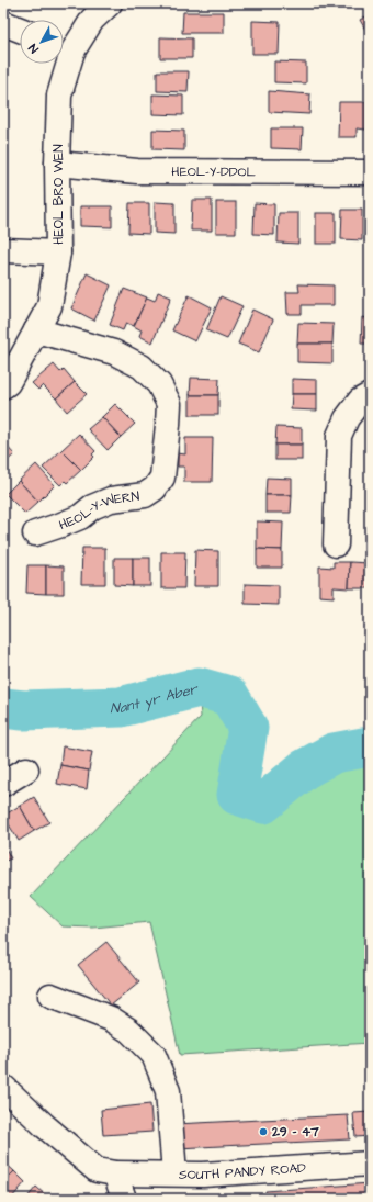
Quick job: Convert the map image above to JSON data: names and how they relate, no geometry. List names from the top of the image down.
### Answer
{
  "streets": {
    "street": [
      "HEOL-Y-DDOL",
      "HEOL BRO WEN",
      "HEOL-Y-WERN",
      "SOUTH PANDY ROAD"
    ]
  },
  "crossings": [
    ["HEOL-Y-DDOL", "HEOL BRO WEN"],
    ["HEOL BRO WEN", "HEOL-Y-WERN"]
  ],
  "water": ["Nant yr Aber"],
  "places": ["29 - 47"],
  "north": "bottom left"
}
